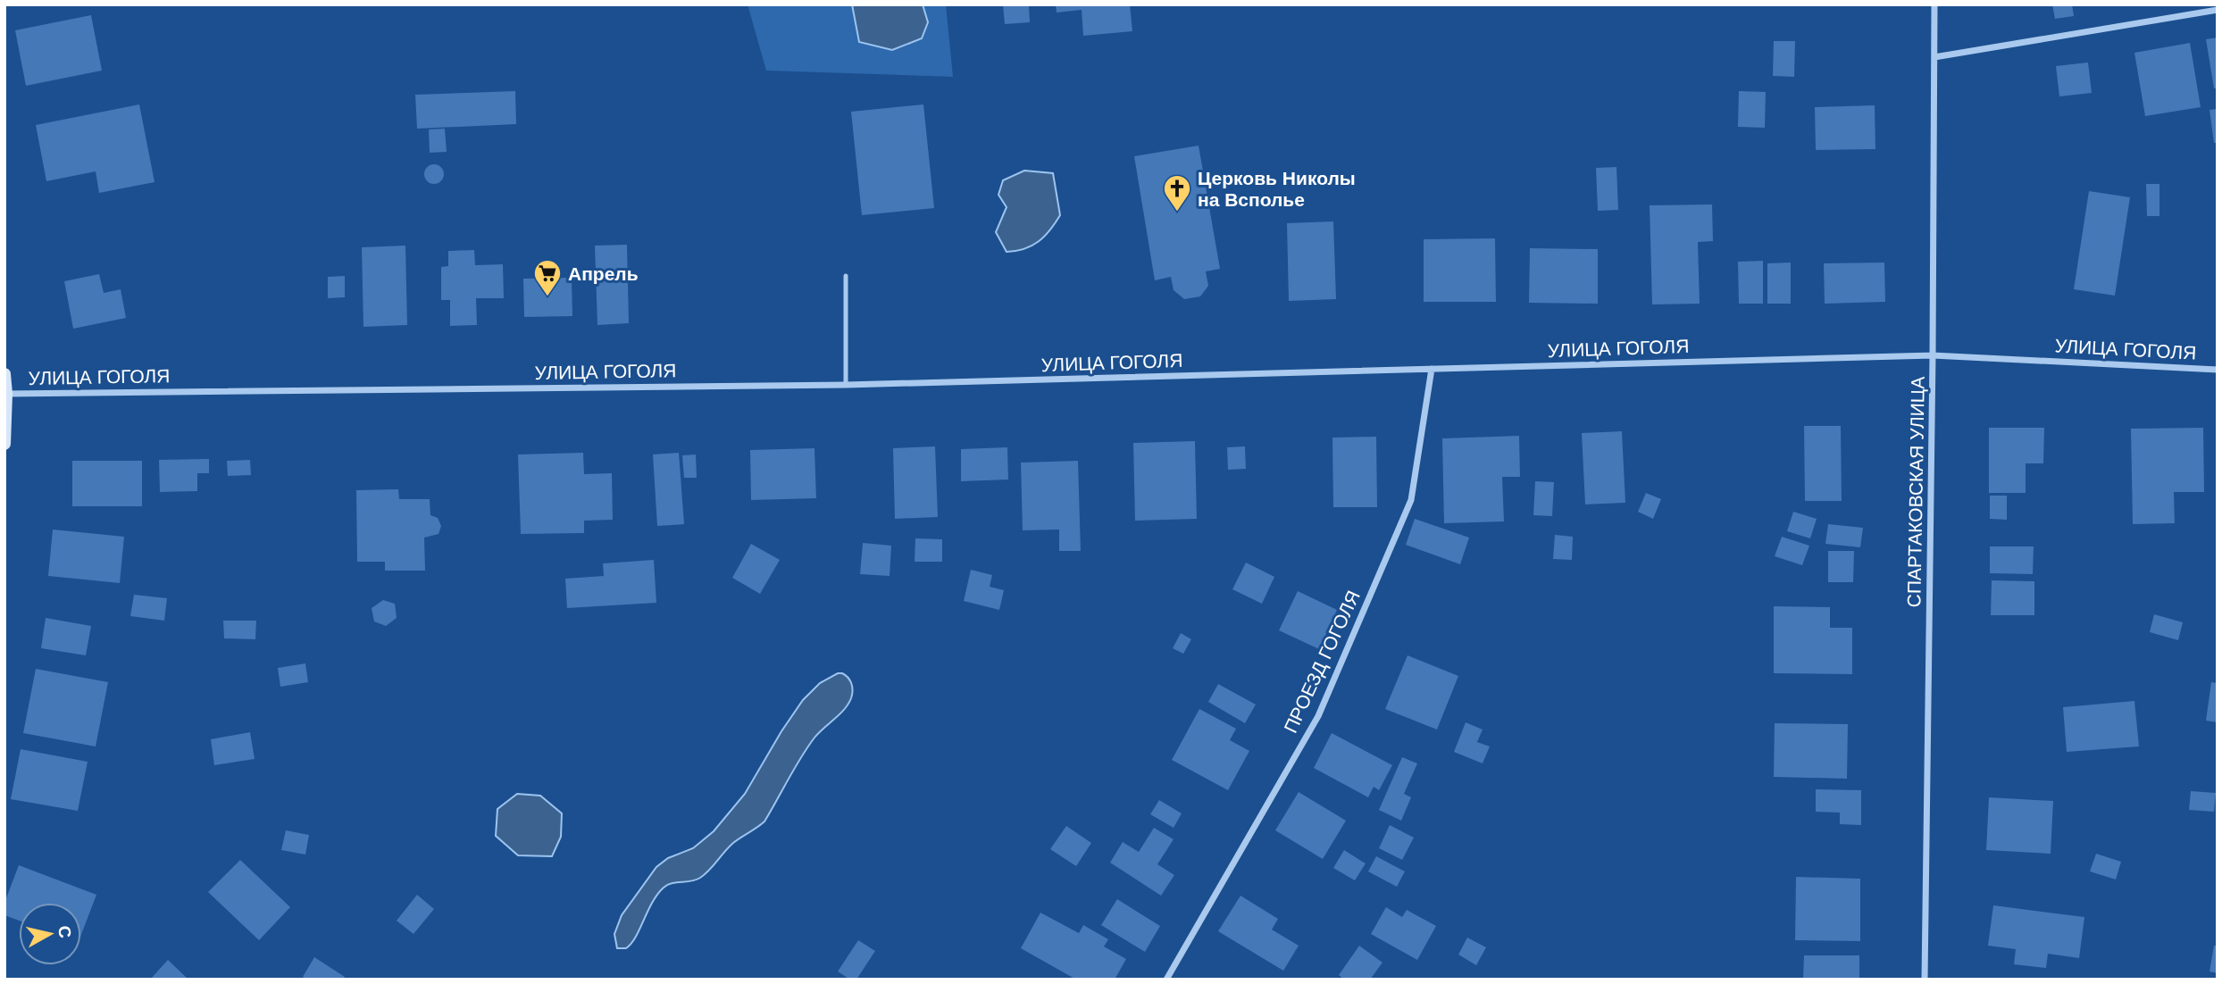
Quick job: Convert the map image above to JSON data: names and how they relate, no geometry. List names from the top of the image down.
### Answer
{
  "streets": {
    "street": ["УЛИЦА ГОГОЛЯ", "СПАРТАКОВСКАЯ УЛИЦА", "ПРОЕЗД ГОГОЛЯ"]
  },
  "crossings": [
    ["УЛИЦА ГОГОЛЯ", "СПАРТАКОВСКАЯ УЛИЦА"],
    ["УЛИЦА ГОГОЛЯ", "ПРОЕЗД ГОГОЛЯ"]
  ],
  "places": {
    "church": ["Церковь Николы на Всполье"],
    "supermarket": ["Апрель"]
  },
  "north": "right"
}
